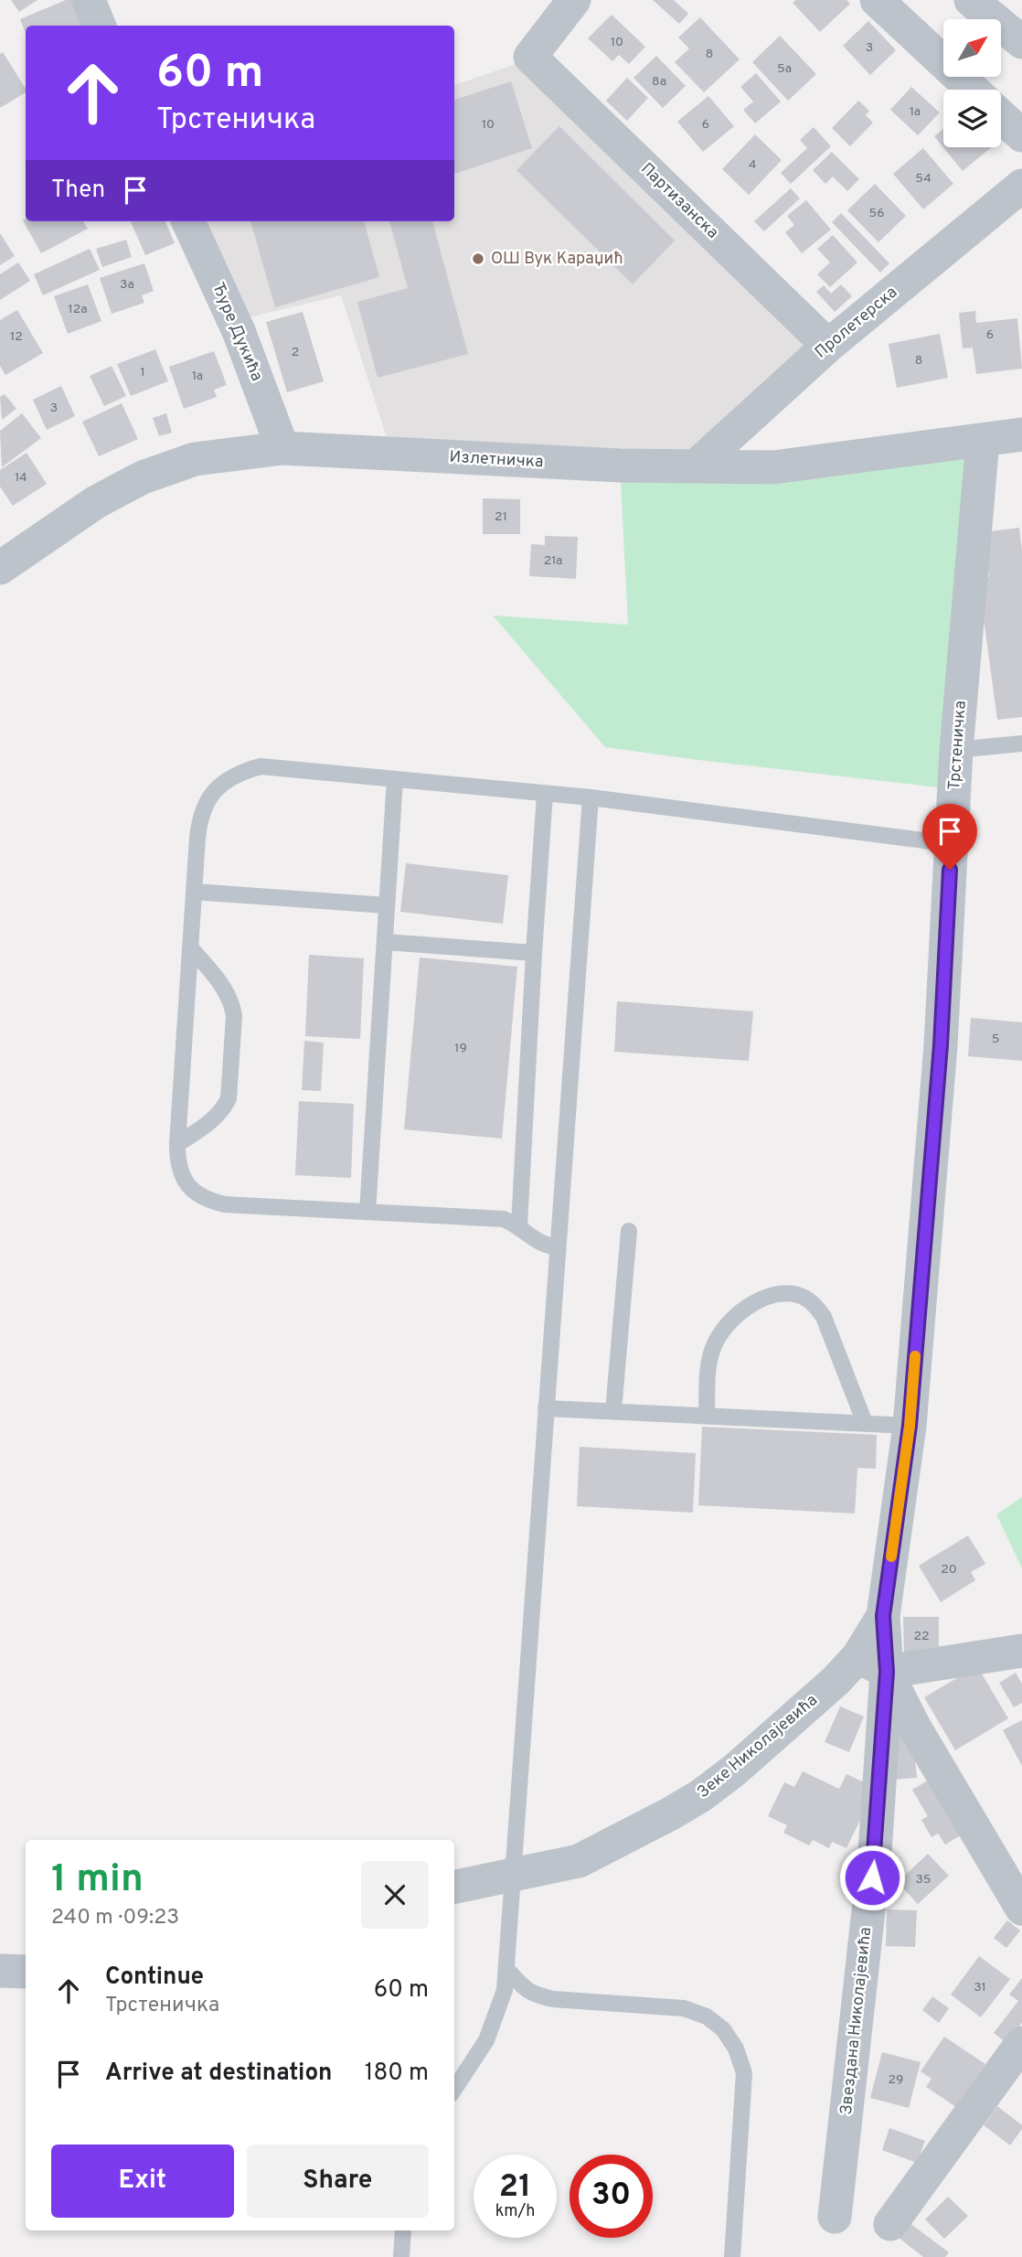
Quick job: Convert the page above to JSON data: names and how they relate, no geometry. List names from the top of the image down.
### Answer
{
  "streets": {
    "street": [
      "Партизанска",
      "Пролетерска",
      "Ђуре Дукића",
      "Излетничка",
      "Трстеничка",
      "Зеке Николајевића",
      "Звездана Николајевића"
    ]
  },
  "crossings": [
    ["Партизанска", "Пролетерска"],
    ["Пролетерска", "Излетничка"],
    ["Ђуре Дукића", "Излетничка"],
    ["Излетничка", "Трстеничка"],
    ["Трстеничка", "Зеке Николајевића"],
    ["Трстеничка", "Звездана Николајевића"],
    ["Зеке Николајевића", "Звездана Николајевића"]
  ],
  "places": ["ОШ Вук Караџић"],
  "house_numbers": [
    "10",
    "3",
    "8",
    "5a",
    "8a",
    "1a",
    "10",
    "6",
    "4",
    "54",
    "56",
    "3a",
    "12a",
    "6",
    "12",
    "2",
    "8",
    "1",
    "1a",
    "3",
    "14",
    "21",
    "21a",
    "5",
    "19",
    "20",
    "22",
    "35",
    "31",
    "29"
  ],
  "north": "top right",
  "page": {
    "turn": ["60 m", "Трстеничка"],
    "then": "Then",
    "heading": ["1 min", "240 m · 09:23"],
    "list": [
      {
        "name": "Continue",
        "note": "Трстеничка",
        "value": "60 m"
      },
      {
        "name": "Arrive at destination",
        "value": "180 m"
      }
    ],
    "buttons": ["Exit", "Share"],
    "speed": "21 km/h",
    "limit": "30"
  }
}
